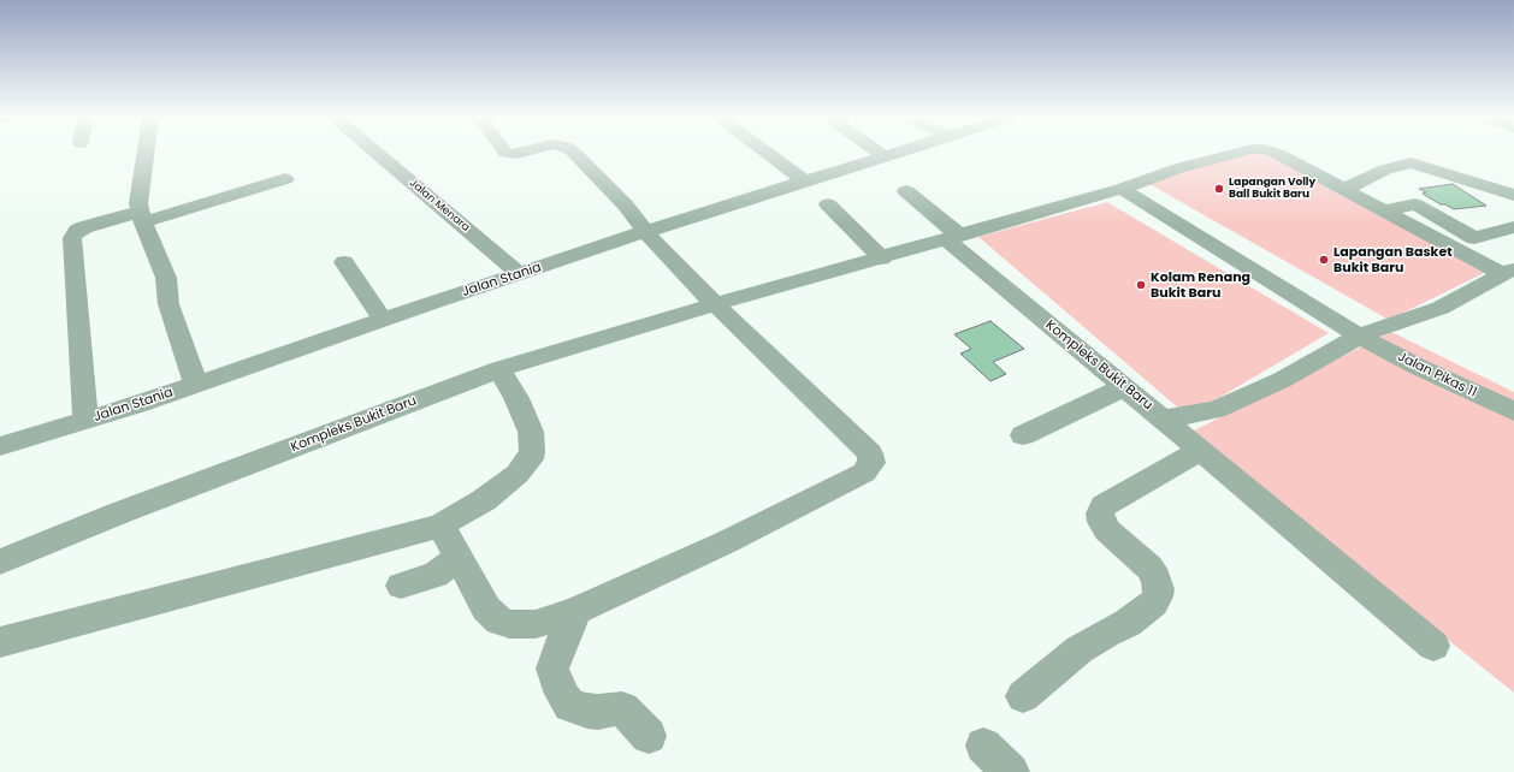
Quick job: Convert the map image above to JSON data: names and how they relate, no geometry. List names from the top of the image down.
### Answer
{
  "streets": {
    "street": [
      "Jalan Menara",
      "Jalan Stania",
      "Kompleks Bukit Baru",
      "Jalan Pikas 11"
    ]
  },
  "crossings": [
    ["Jalan Menara", "Jalan Stania"],
    ["Kompleks Bukit Baru", "Jalan Pikas 11"]
  ],
  "places": ["Lapangan Volly Ball Bukit Baru", "Lapangan Basket Bukit Baru", "Kolam Renang Bukit Baru"]
}
